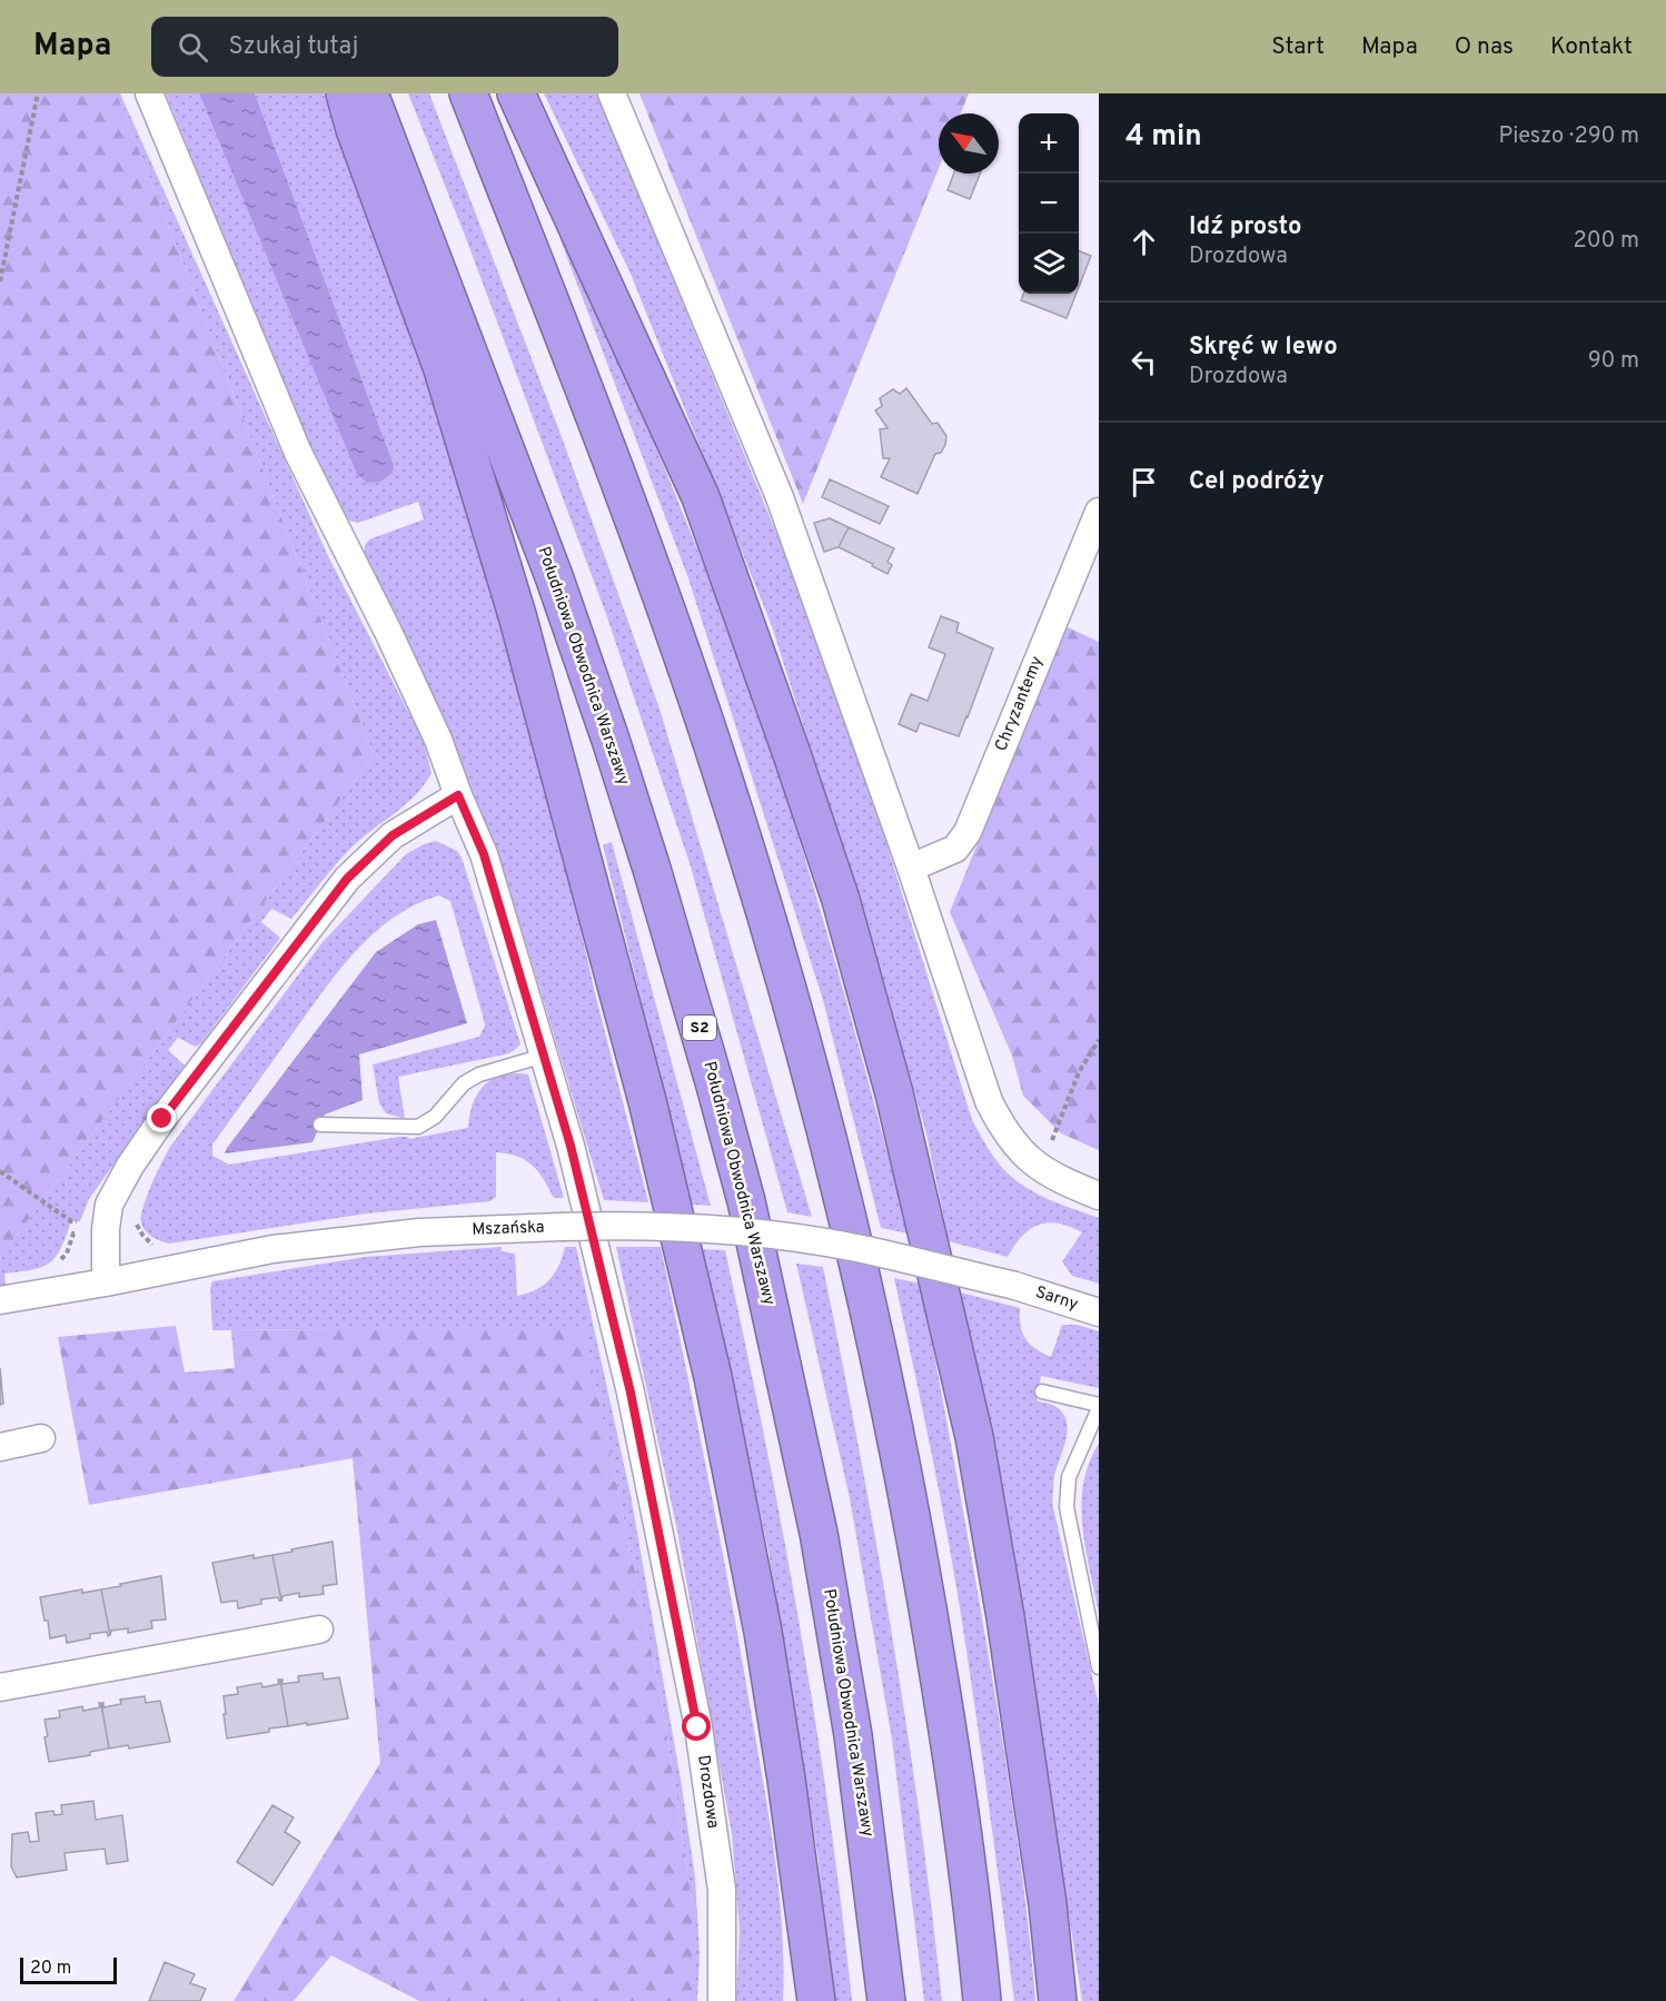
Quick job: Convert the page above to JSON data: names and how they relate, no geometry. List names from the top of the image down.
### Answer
{
  "streets": {
    "highway": ["Południowa Obwodnica Warszawy", "S2"],
    "street": [
      "Chryzantemy",
      "Mszańska",
      "Sarny",
      "Drozdowa"
    ]
  },
  "crossings": [
    ["Mszańska", "Sarny"]
  ],
  "scale_bar": "20 m",
  "north": "top left",
  "page": {
    "header": "Mapa",
    "search": "Szukaj tutaj",
    "nav": [
      "Start",
      "Mapa",
      "O nas",
      "Kontakt"
    ],
    "heading": ["4 min", "Pieszo · 290 m"],
    "map_buttons": ["+", "−"],
    "list": [
      ["Idź prosto", "Drozdowa", "200 m"],
      ["Skręć w lewo", "Drozdowa", "90 m"],
      "Cel podróży"
    ],
    "scale": "20 m"
  }
}
